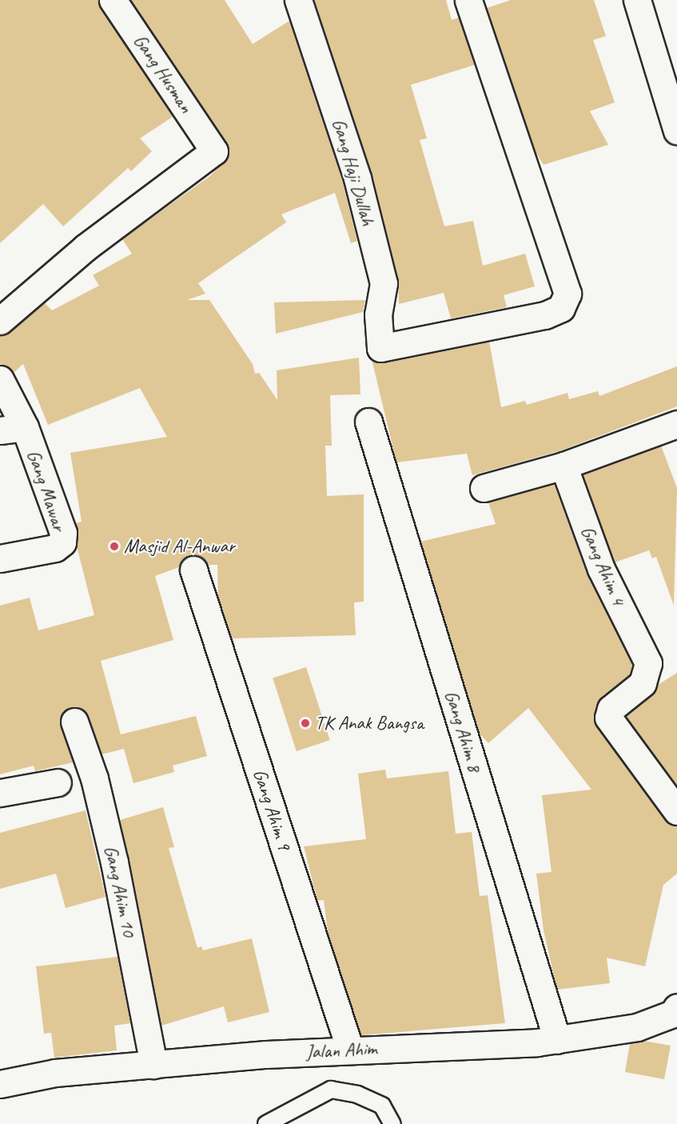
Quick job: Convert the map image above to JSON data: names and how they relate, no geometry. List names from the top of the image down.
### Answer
{
  "streets": {
    "street": [
      "Gang Husman",
      "Gang Haji Dullah",
      "Gang Mawar",
      "Gang Ahim 4",
      "Gang Ahim 8",
      "Gang Ahim 9",
      "Gang Ahim 10",
      "Jalan Ahim"
    ]
  },
  "crossings": [
    ["Gang Ahim 8", "Jalan Ahim"],
    ["Gang Ahim 9", "Jalan Ahim"],
    ["Gang Ahim 10", "Jalan Ahim"]
  ],
  "places": ["Masjid Al-Anwar", "TK Anak Bangsa"]
}
